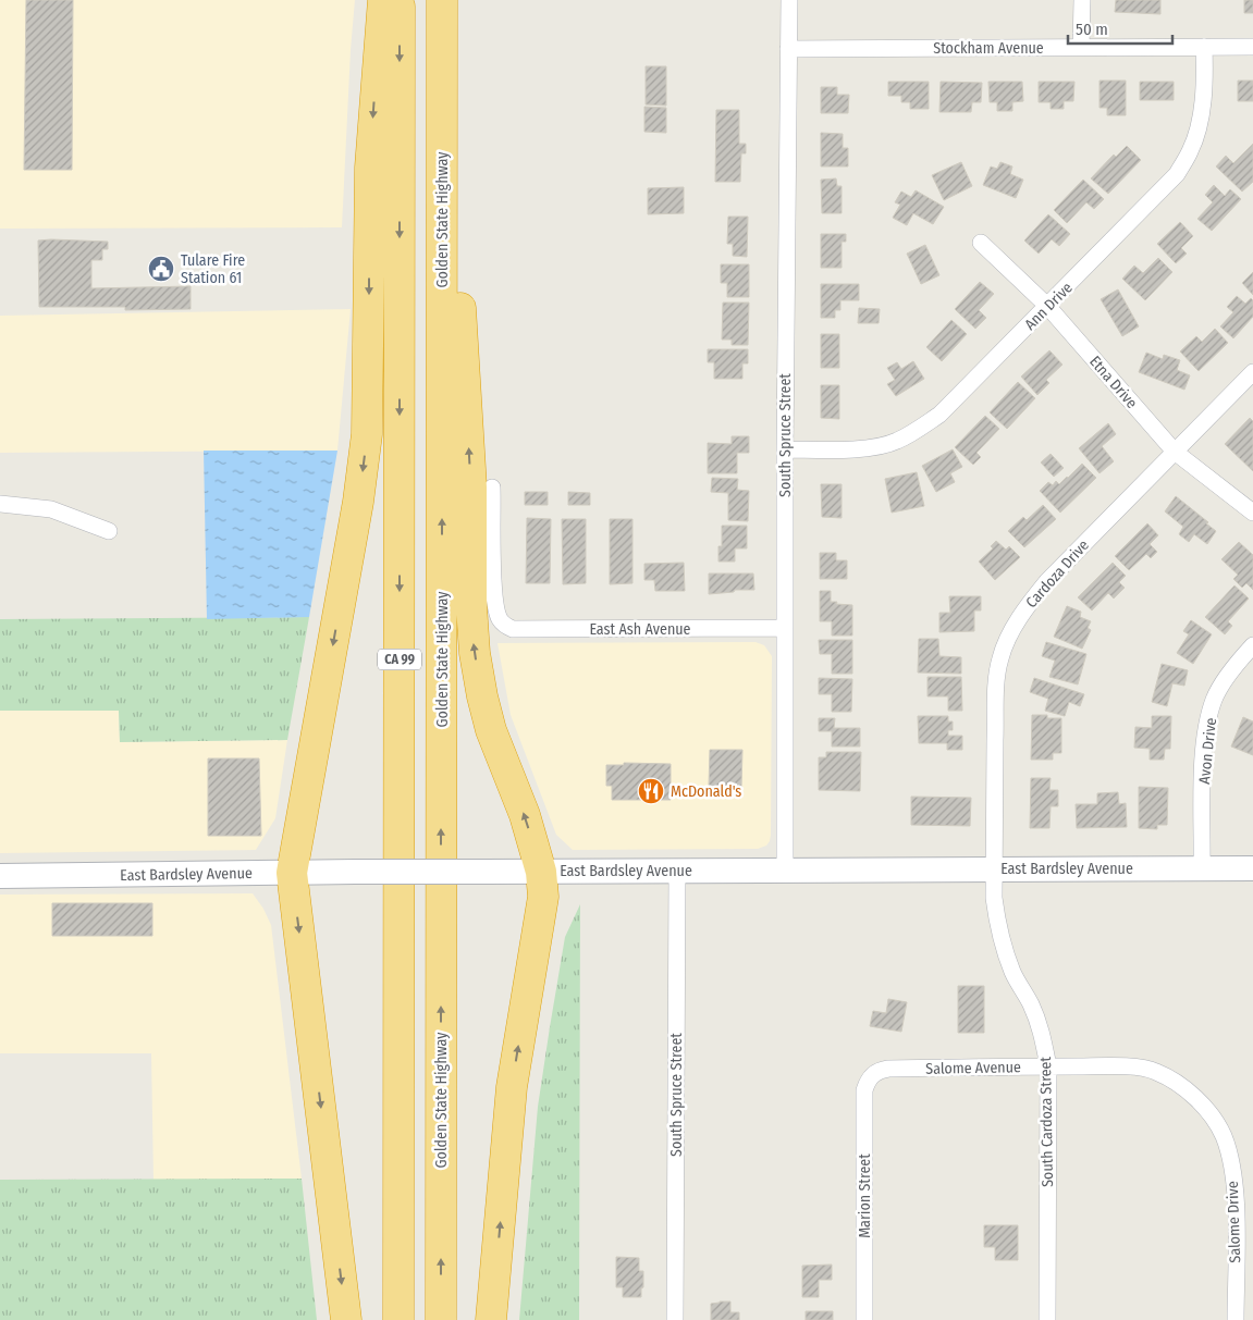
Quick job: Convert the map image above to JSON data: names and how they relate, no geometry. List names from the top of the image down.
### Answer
{
  "streets": {
    "highway": ["Golden State Highway", "CA 99"],
    "main road": ["East Bardsley Avenue"],
    "street": [
      "Stockham Avenue",
      "Ann Drive",
      "Etna Drive",
      "South Spruce Street",
      "Cardoza Drive",
      "East Ash Avenue",
      "Avon Drive",
      "Salome Avenue",
      "South Cardoza Street",
      "Marion Street",
      "Salome Drive"
    ]
  },
  "crossings": [
    ["Stockham Avenue", "Ann Drive"],
    ["Stockham Avenue", "South Spruce Street"],
    ["Ann Drive", "Etna Drive"],
    ["Ann Drive", "South Spruce Street"],
    ["Etna Drive", "Cardoza Drive"],
    ["South Spruce Street", "East Ash Avenue"],
    ["South Spruce Street", "East Bardsley Avenue"],
    ["Cardoza Drive", "East Bardsley Avenue"],
    ["Cardoza Drive", "South Cardoza Street"],
    ["Avon Drive", "East Bardsley Avenue"],
    ["East Bardsley Avenue", "South Cardoza Street"],
    ["Salome Avenue", "South Cardoza Street"],
    ["Salome Avenue", "Marion Street"],
    ["Salome Avenue", "Salome Drive"]
  ],
  "places": {
    "public building": ["Tulare Fire Station 61"],
    "restaurant": ["McDonald's"]
  },
  "scale_bar": "50 m"
}
